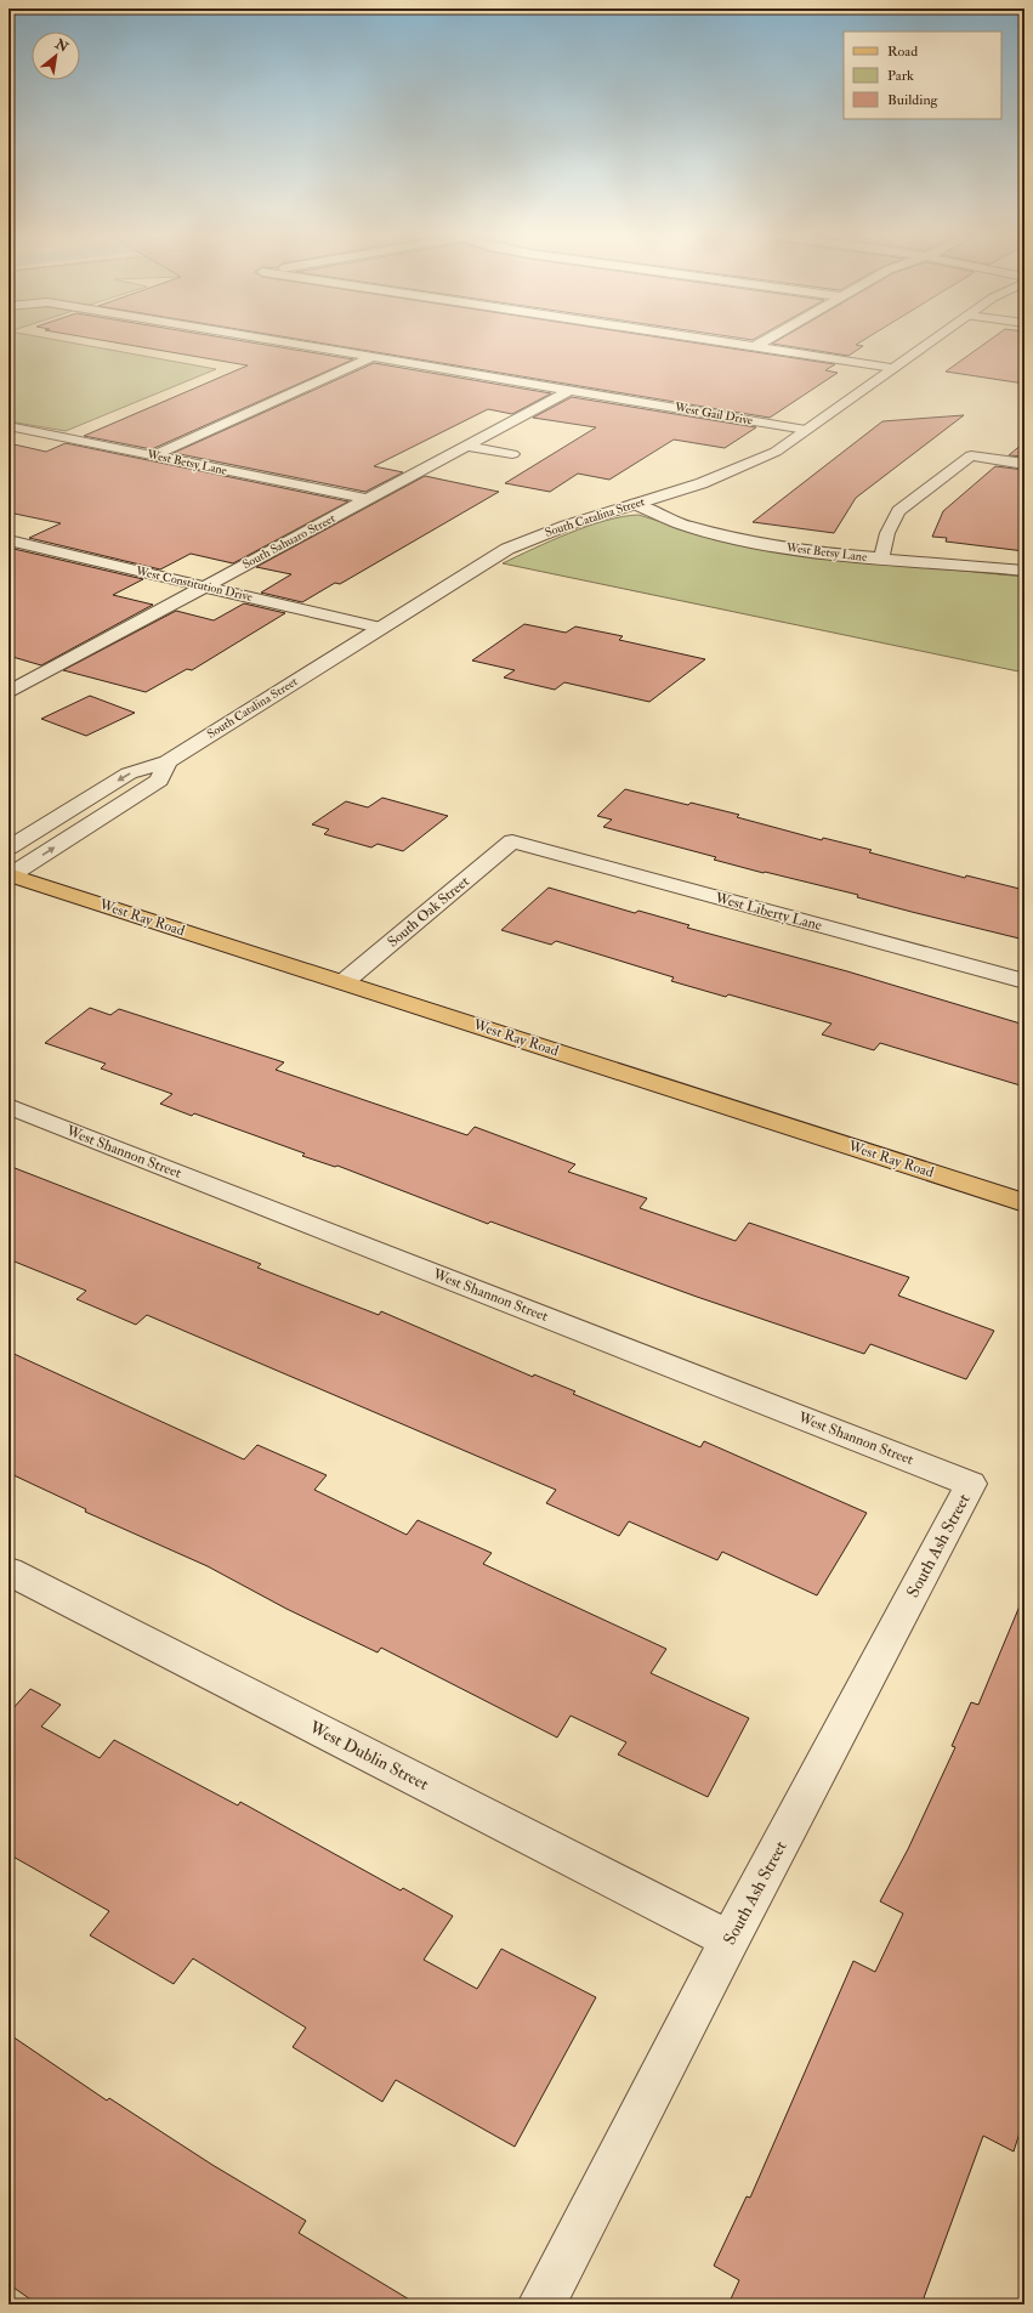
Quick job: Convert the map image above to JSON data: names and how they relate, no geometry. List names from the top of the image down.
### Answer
{
  "streets": {
    "main road": ["West Ray Road"],
    "street": [
      "West Gail Drive",
      "West Betsy Lane",
      "South Catalina Street",
      "South Sahuaro Street",
      "West Constitution Drive",
      "South Oak Street",
      "West Liberty Lane",
      "West Shannon Street",
      "South Ash Street",
      "West Dublin Street"
    ]
  },
  "crossings": [
    ["West Gail Drive", "South Catalina Street"],
    ["West Gail Drive", "South Sahuaro Street"],
    ["West Betsy Lane", "South Catalina Street"],
    ["West Betsy Lane", "South Sahuaro Street"],
    ["South Catalina Street", "West Constitution Drive"],
    ["South Catalina Street", "West Ray Road"],
    ["South Sahuaro Street", "West Constitution Drive"],
    ["South Oak Street", "West Liberty Lane"],
    ["South Oak Street", "West Ray Road"],
    ["West Shannon Street", "South Ash Street"],
    ["South Ash Street", "West Dublin Street"]
  ],
  "legend": ["Road", "Park", "Building"],
  "north": "top right"
}
